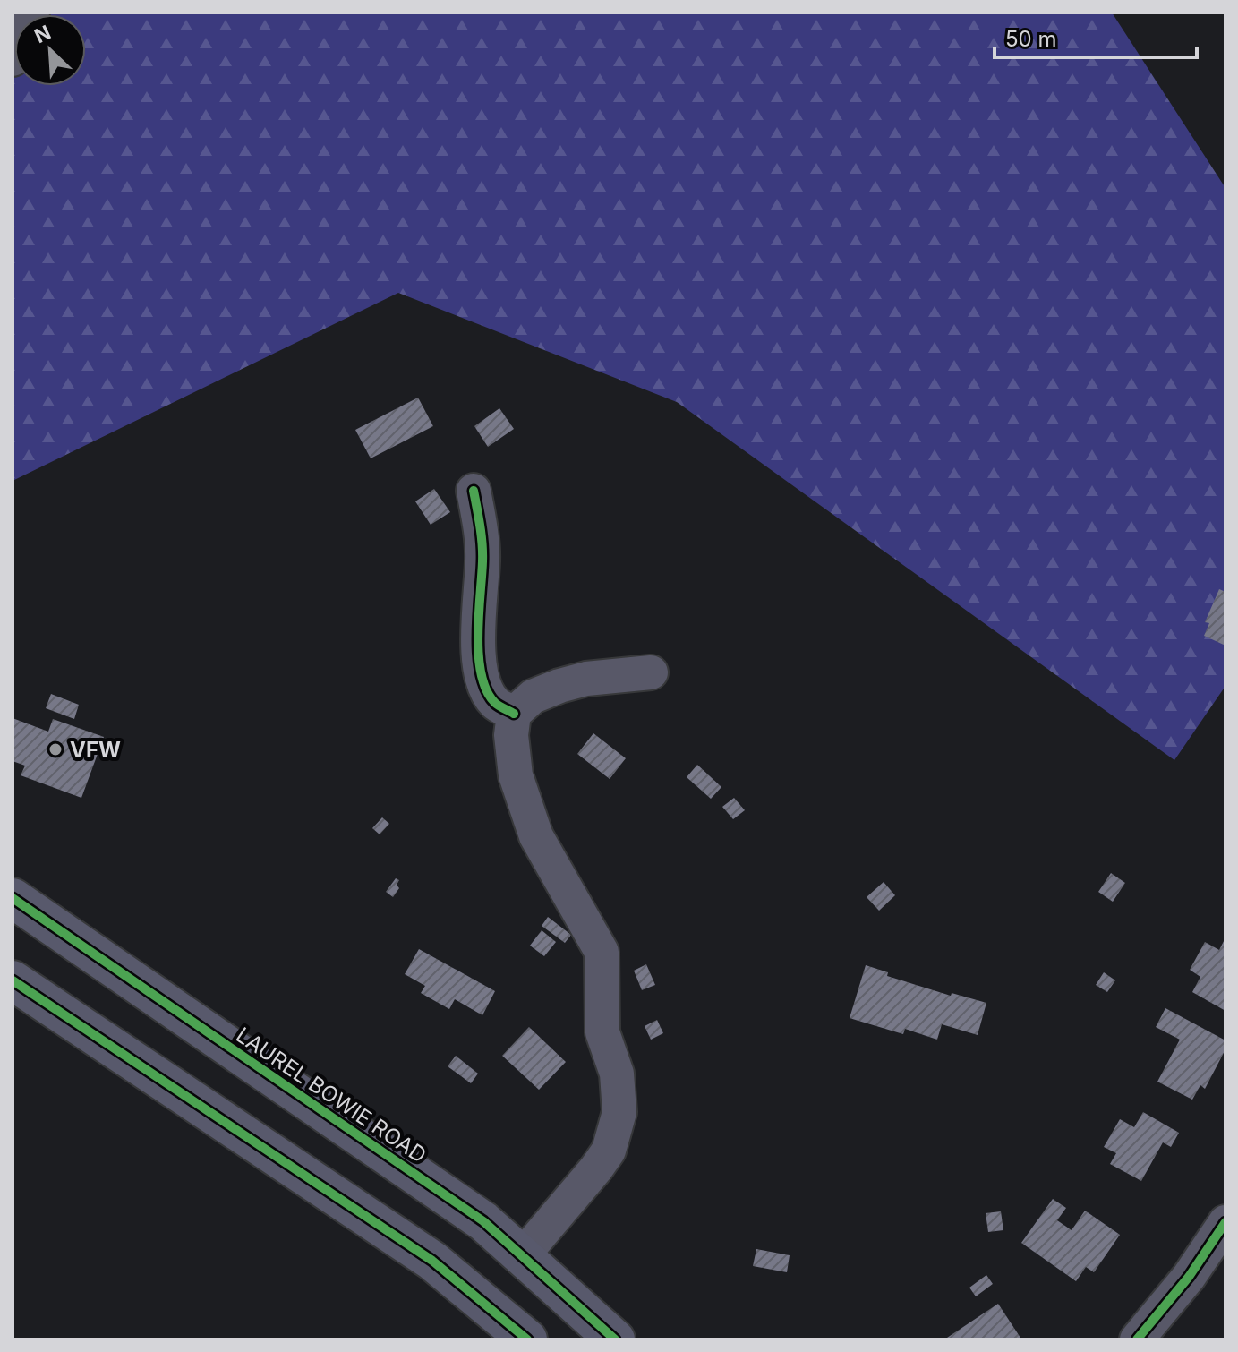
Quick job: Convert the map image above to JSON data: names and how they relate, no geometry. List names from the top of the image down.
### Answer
{
  "streets": {
    "main road": ["LAUREL BOWIE ROAD"]
  },
  "places": ["VFW"],
  "scale_bar": "50 m",
  "north": "top left"
}
